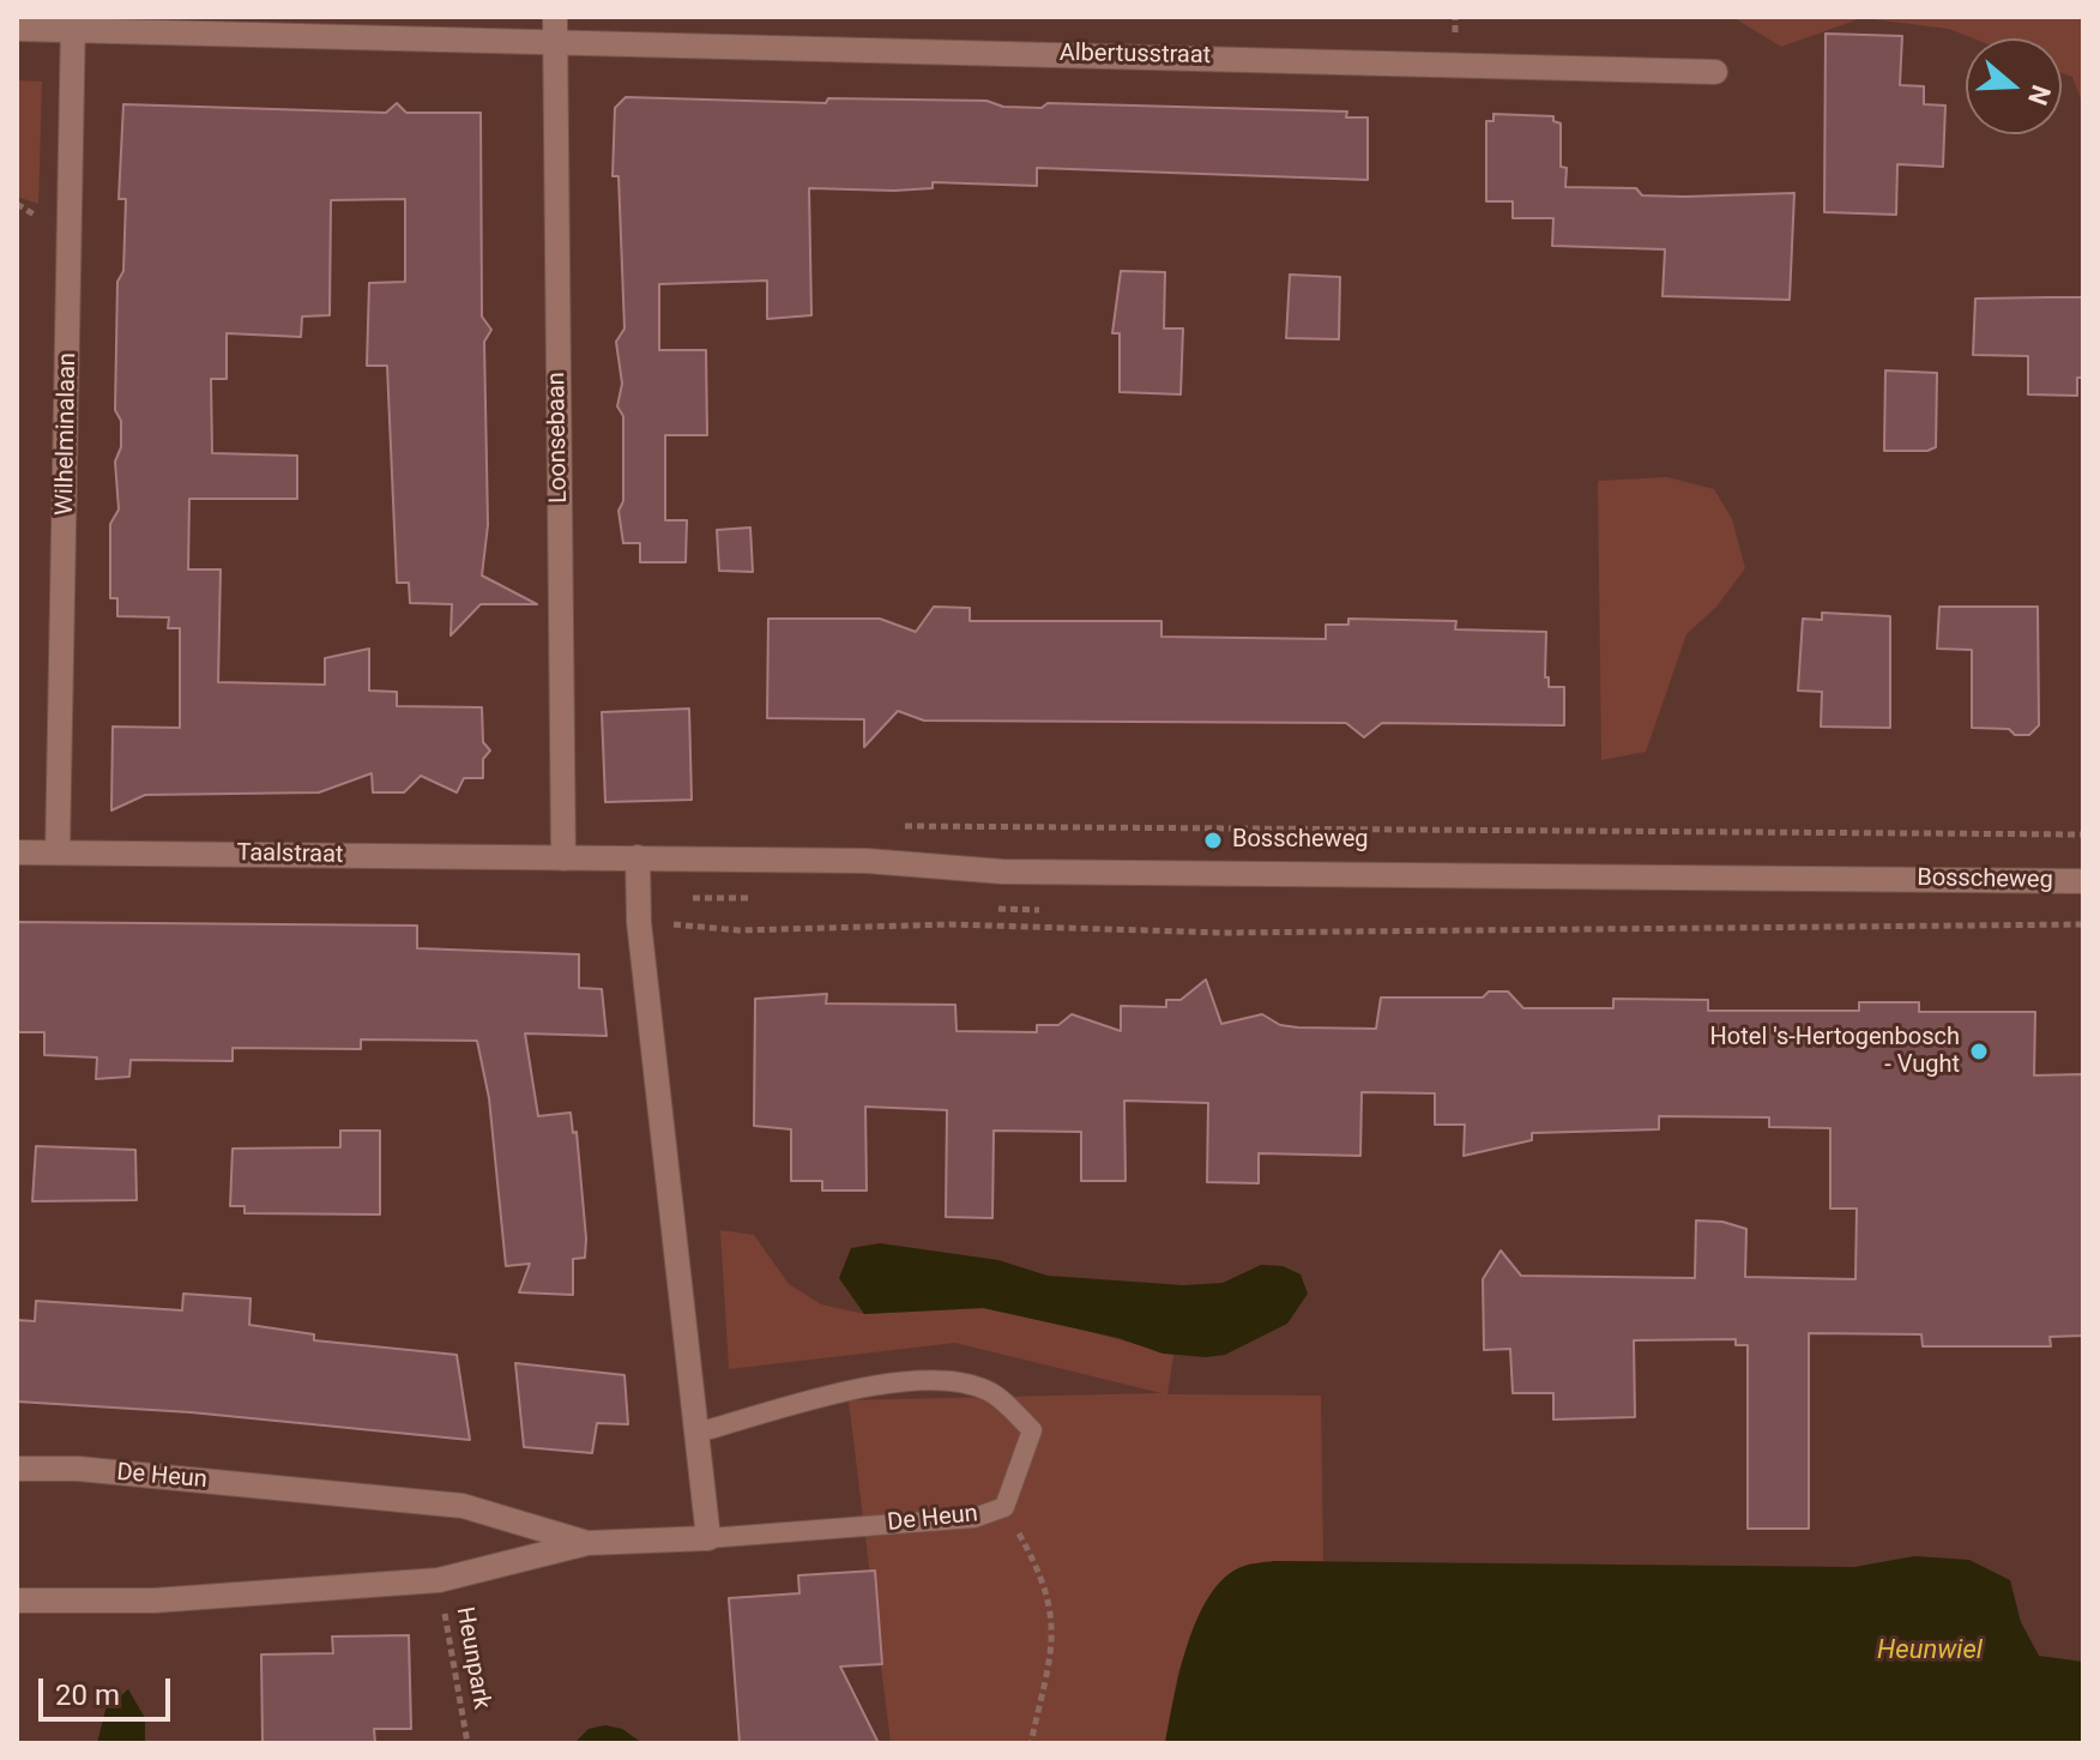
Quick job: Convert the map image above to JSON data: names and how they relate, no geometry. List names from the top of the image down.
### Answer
{
  "streets": {
    "street": [
      "Albertusstraat",
      "Wilhelminalaan",
      "Loonsebaan",
      "Taalstraat",
      "Bosscheweg",
      "De Heun"
    ],
    "path": ["Heunpark"]
  },
  "crossings": [
    ["Albertusstraat", "Wilhelminalaan"],
    ["Albertusstraat", "Loonsebaan"],
    ["Wilhelminalaan", "Taalstraat"],
    ["Loonsebaan", "Taalstraat"],
    ["Loonsebaan", "Bosscheweg"],
    ["Taalstraat", "Bosscheweg"],
    ["De Heun", "Heunpark"]
  ],
  "water": ["Heunwiel"],
  "places": ["Bosscheweg", "Hotel 's-Hertogenbosch - Vught"],
  "scale_bar": "20 m",
  "north": "right"
}
